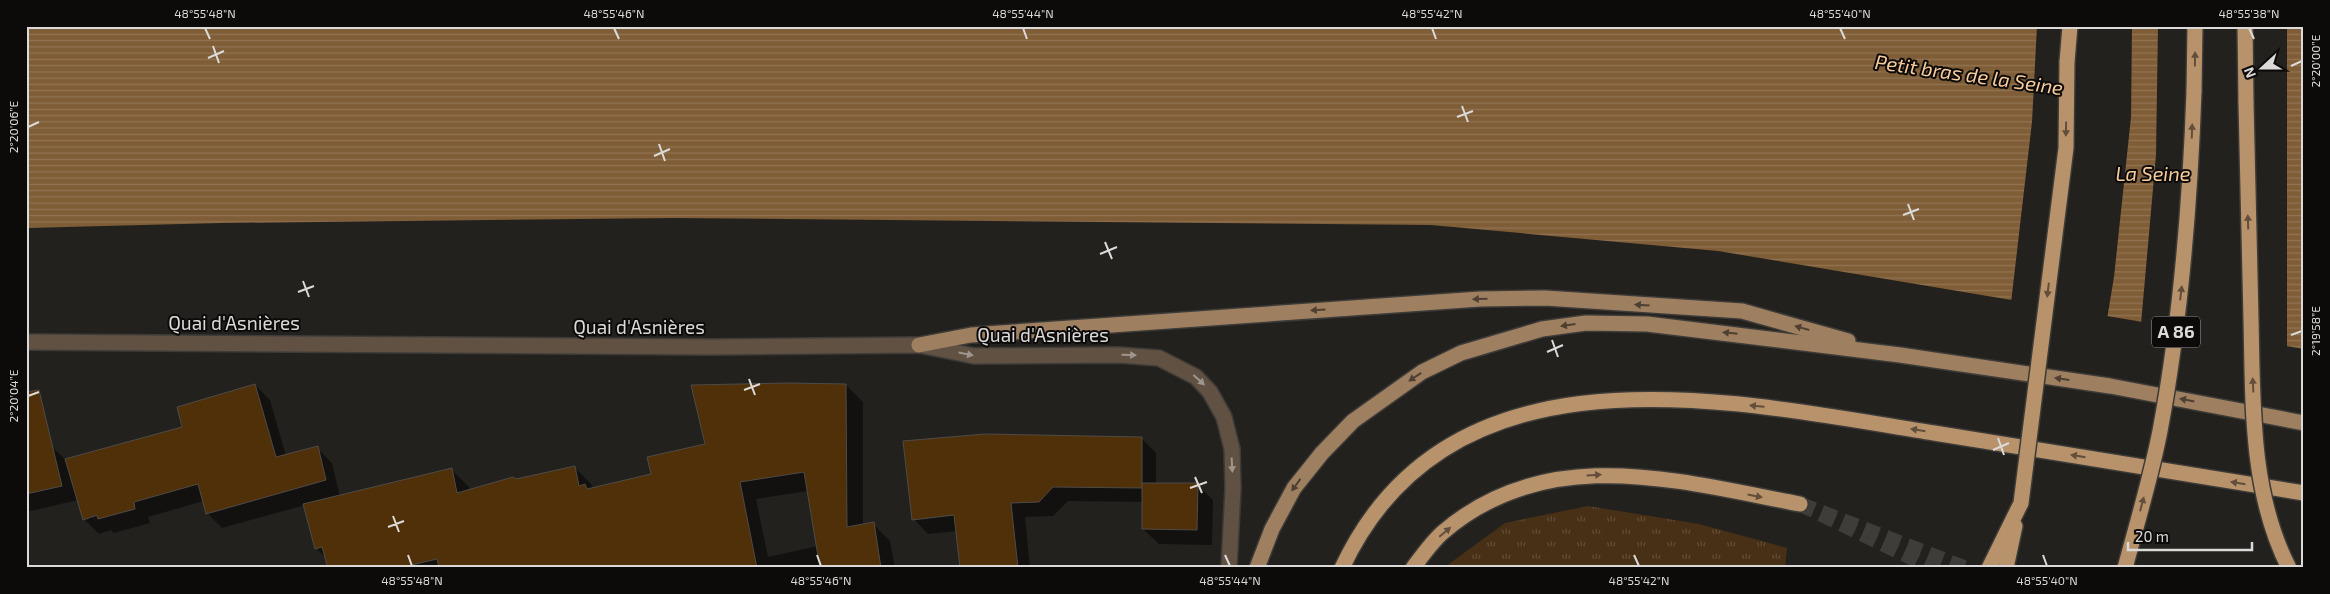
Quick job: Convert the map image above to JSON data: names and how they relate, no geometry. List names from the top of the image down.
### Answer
{
  "streets": {
    "highway": ["A 86"],
    "street": ["Quai d'Asnières"]
  },
  "water": ["Petit bras de la Seine", "La Seine"],
  "scale_bar": "20 m",
  "north": "left",
  "coordinates": [
    "48°55'48\"N",
    "48°55'46\"N",
    "48°55'44\"N",
    "48°55'42\"N",
    "48°55'40\"N",
    "48°55'38\"N",
    "2°20'00\"E",
    "2°20'06\"E",
    "2°19'58\"E",
    "2°20'04\"E"
  ]
}
